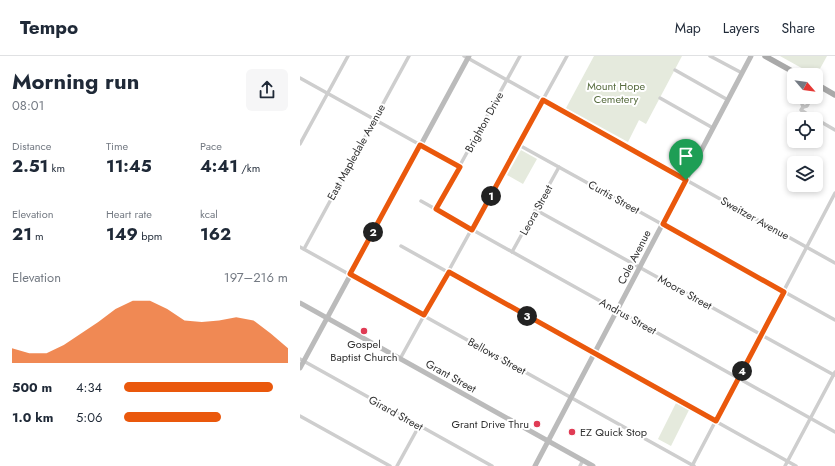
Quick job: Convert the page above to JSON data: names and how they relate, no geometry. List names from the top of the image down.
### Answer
{
  "streets": {
    "street": [
      "Brighton Drive",
      "East Mapledale Avenue",
      "Curtis Street",
      "Leora Street",
      "Sweitzer Avenue",
      "Cole Avenue",
      "Moore Street",
      "Andrus Street",
      "Bellows Street",
      "Grant Street",
      "Girard Street"
    ]
  },
  "crossings": [
    ["Brighton Drive", "Sweitzer Avenue"],
    ["Brighton Drive", "Andrus Street"],
    ["East Mapledale Avenue", "Bellows Street"],
    ["Curtis Street", "Leora Street"],
    ["Curtis Street", "Cole Avenue"],
    ["Leora Street", "Moore Street"],
    ["Leora Street", "Andrus Street"],
    ["Sweitzer Avenue", "Cole Avenue"],
    ["Cole Avenue", "Moore Street"],
    ["Cole Avenue", "Andrus Street"],
    ["Cole Avenue", "Bellows Street"],
    ["Cole Avenue", "Grant Street"]
  ],
  "parks": ["Mount Hope Cemetery"],
  "places": ["Gospel Baptist Church", "Grant Drive Thru", "EZ Quick Stop"],
  "north": "bottom right",
  "page": {
    "header": "Tempo",
    "nav": ["Map", "Layers", "Share"],
    "heading": ["Morning run", "08:01"],
    "stats": [
      ["Distance", "2.51 km"],
      ["Time", "11:45"],
      ["Pace", "4:41 /km"],
      ["Elevation", "21 m"],
      ["Heart rate", "149 bpm"],
      ["kcal", "162"]
    ],
    "pins": [
      "1",
      "2",
      "3",
      "4"
    ],
    "chart": ["Elevation", "197–216 m"],
    "list": [
      {
        "name": "500 m",
        "note": "4:34"
      },
      {
        "name": "1.0 km",
        "note": "5:06"
      }
    ]
  }
}
